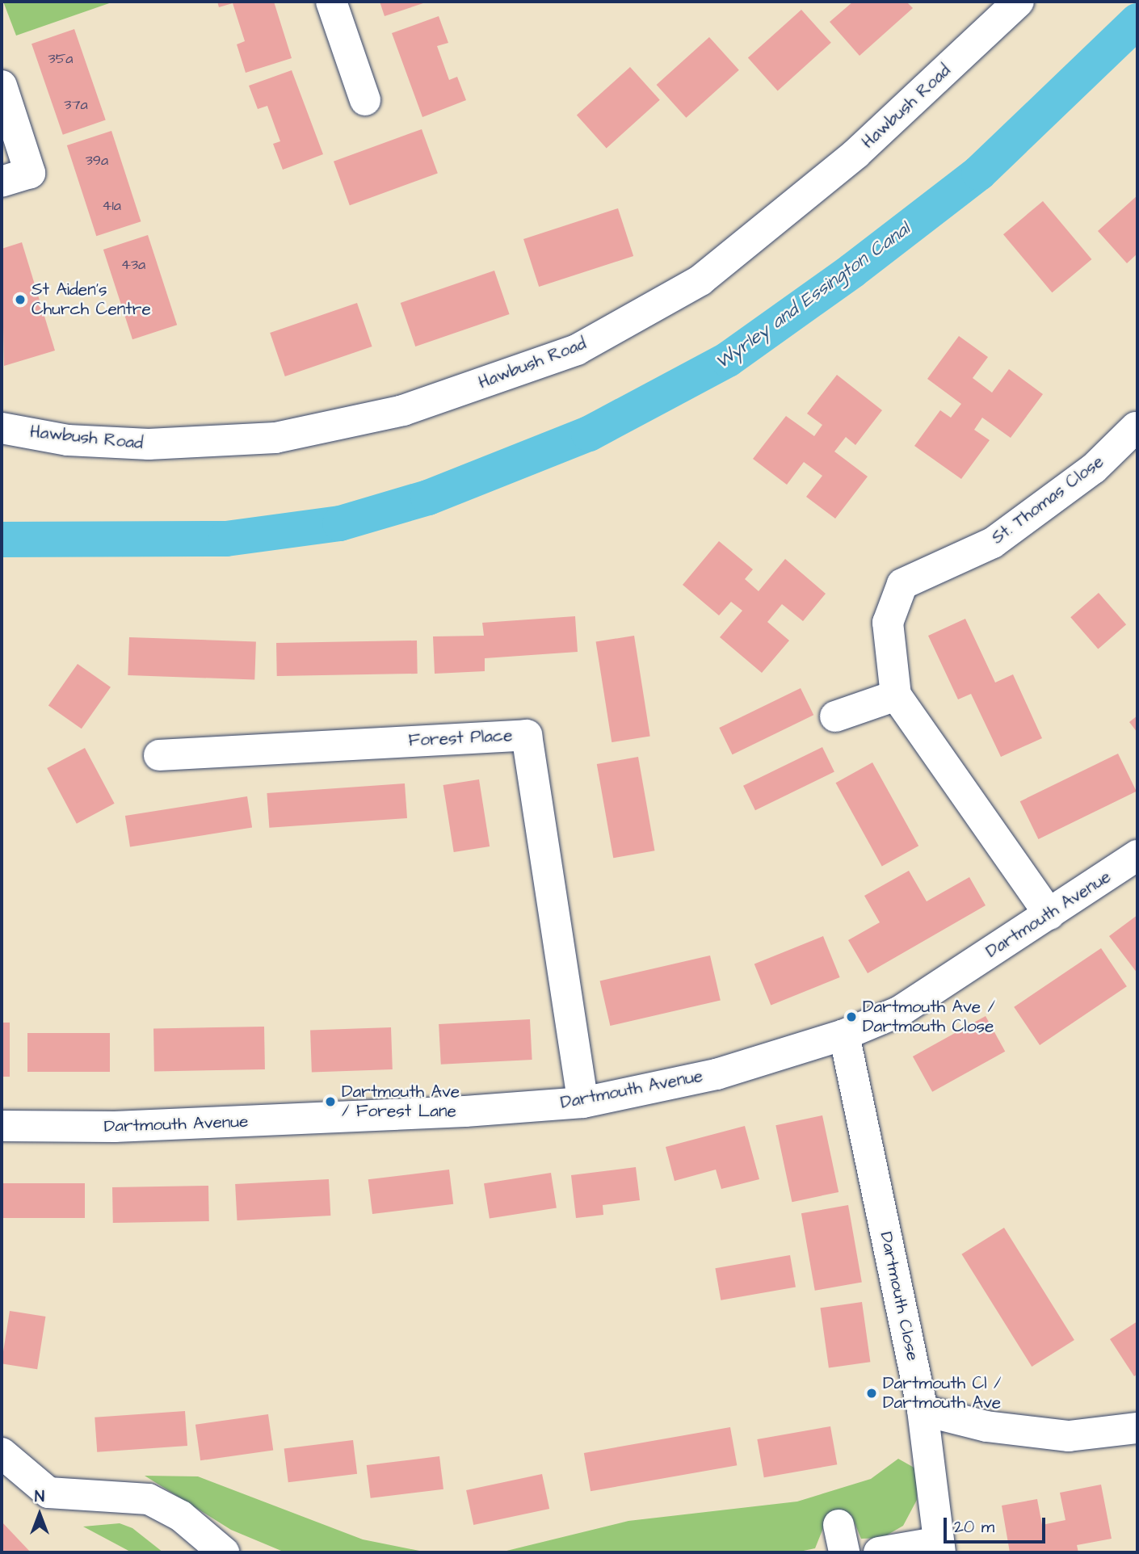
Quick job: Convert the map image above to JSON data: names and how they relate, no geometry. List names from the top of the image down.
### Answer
{
  "streets": {
    "street": [
      "Hawbush Road",
      "St. Thomas Close",
      "Forest Place",
      "Dartmouth Avenue",
      "Dartmouth Close"
    ]
  },
  "crossings": [
    ["St. Thomas Close", "Dartmouth Avenue"],
    ["Forest Place", "Dartmouth Avenue"],
    ["Dartmouth Avenue", "Dartmouth Close"]
  ],
  "water": ["Wyrley and Essington Canal"],
  "places": [
    "St Aiden's Church Centre",
    "Dartmouth Ave / Dartmouth Close",
    "Dartmouth Ave / Forest Lane",
    "Dartmouth Cl / Dartmouth Ave"
  ],
  "house_numbers": [
    "35a",
    "37a",
    "39a",
    "41a",
    "43a"
  ],
  "scale_bar": "20 m",
  "north": "top"
}
